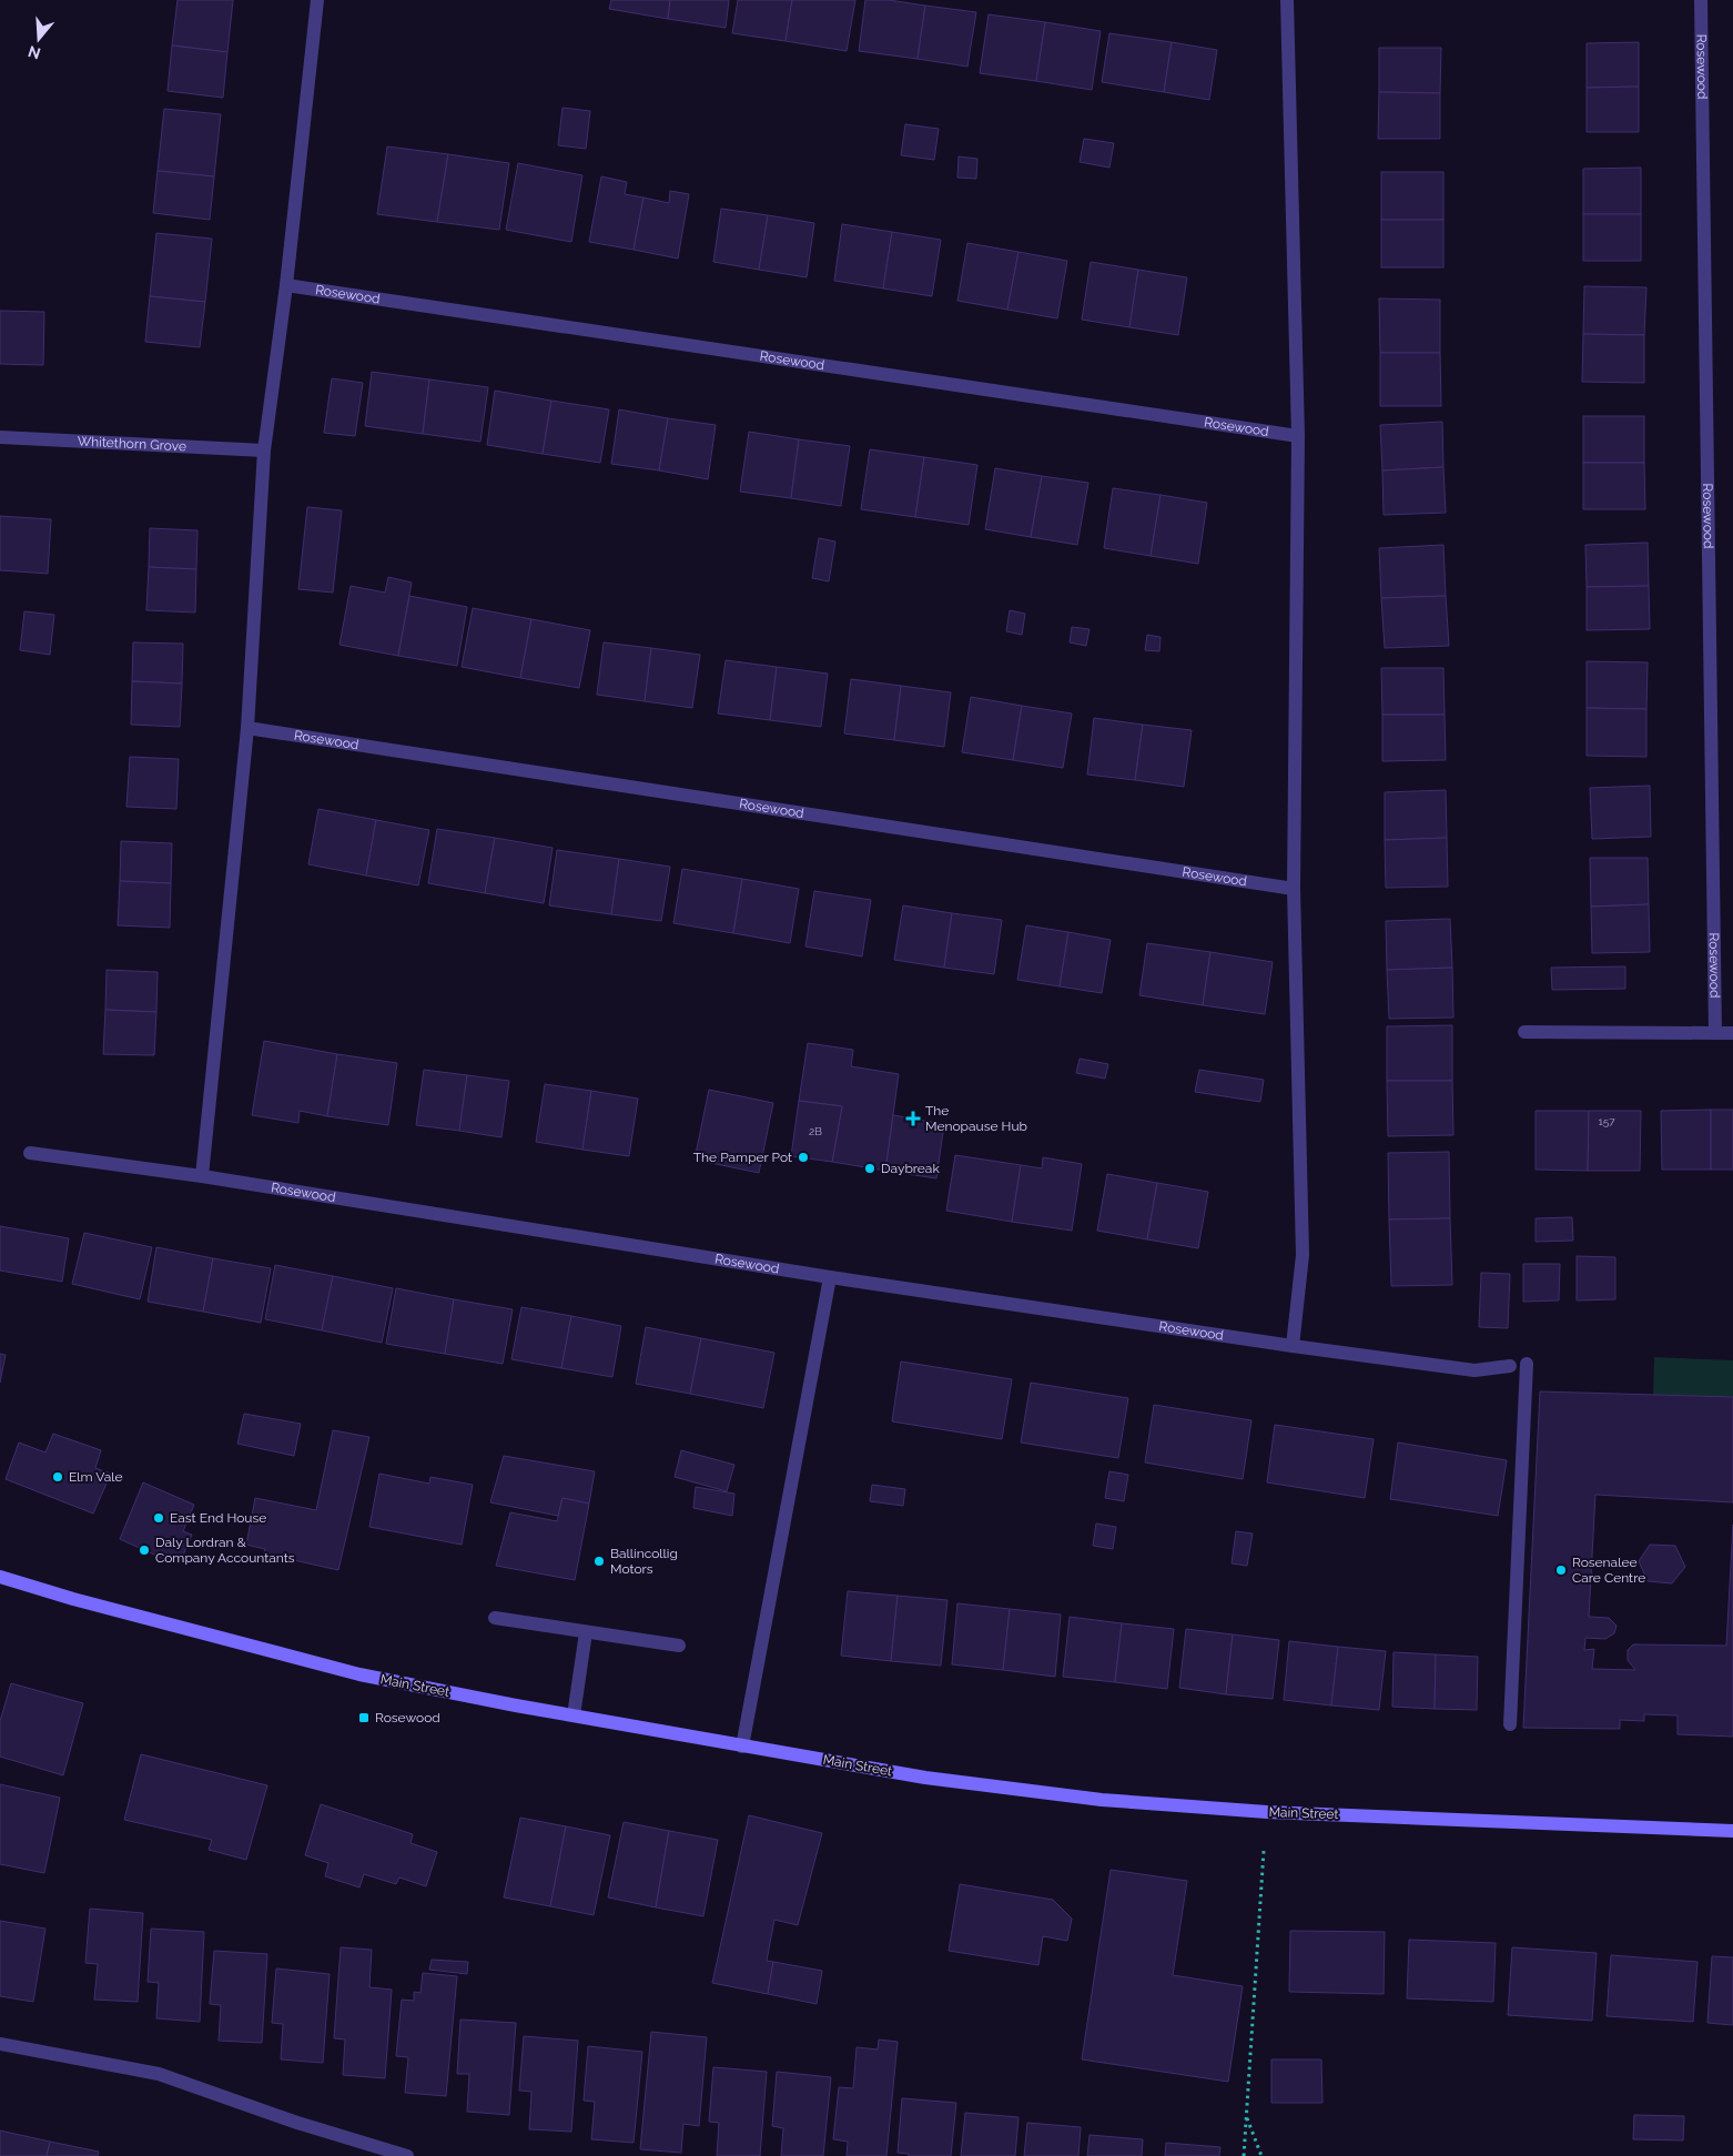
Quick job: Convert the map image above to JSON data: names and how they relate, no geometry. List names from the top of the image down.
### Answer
{
  "streets": {
    "main road": ["Main Street"],
    "street": ["Rosewood", "Whitethorn Grove"]
  },
  "places": {
    "health": ["The Menopause Hub"],
    "other": [
      "The Pamper Pot",
      "Daybreak",
      "Elm Vale",
      "East End House",
      "Daly Lordran & Company Accountants",
      "Ballincollig Motors",
      "Rosenalee Care Centre"
    ],
    "transit": ["Rosewood"]
  },
  "house_numbers": ["157", "2B"],
  "north": "bottom"
}
